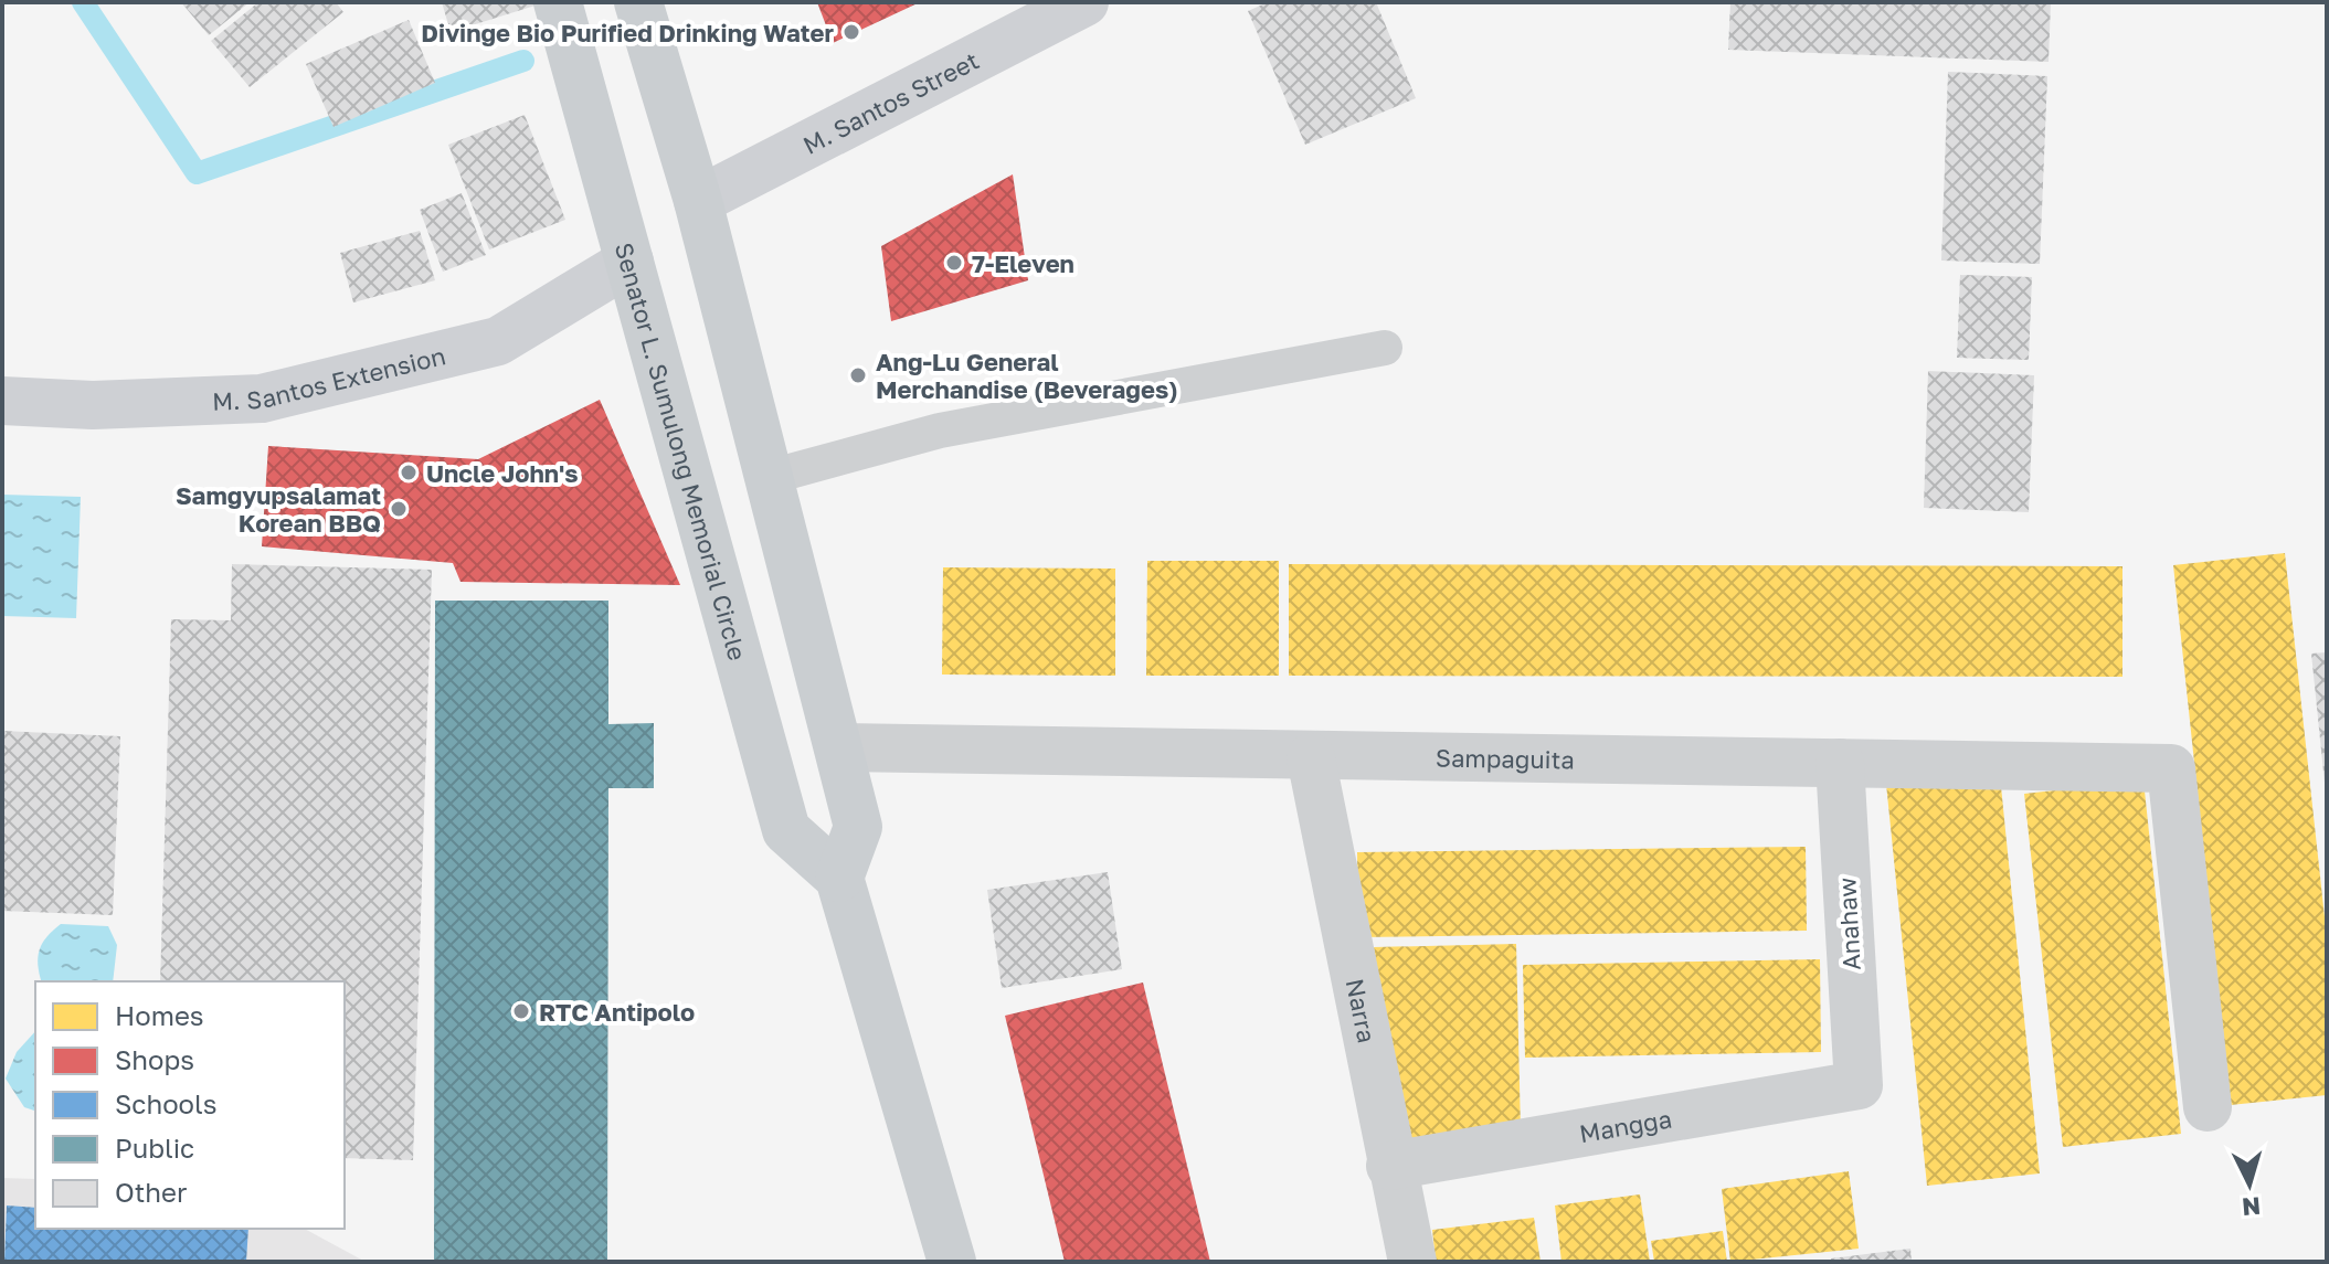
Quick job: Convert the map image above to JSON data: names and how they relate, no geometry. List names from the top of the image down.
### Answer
{
  "streets": {
    "main road": ["Senator L. Sumulong Memorial Circle"],
    "street": [
      "M. Santos Street",
      "M. Santos Extension",
      "Sampaguita",
      "Anahaw",
      "Narra",
      "Mangga"
    ]
  },
  "crossings": [
    ["M. Santos Extension", "Senator L. Sumulong Memorial Circle"],
    ["Sampaguita", "Anahaw"],
    ["Sampaguita", "Narra"],
    ["Anahaw", "Mangga"],
    ["Narra", "Mangga"]
  ],
  "places": [
    "Divinge Bio Purified Drinking Water",
    "7-Eleven",
    "Ang-Lu General Merchandise (Beverages)",
    "Uncle John's",
    "Samgyupsalamat Korean BBQ",
    "RTC Antipolo"
  ],
  "legend": [
    "Homes",
    "Shops",
    "Schools",
    "Public",
    "Other"
  ],
  "north": "bottom"
}
